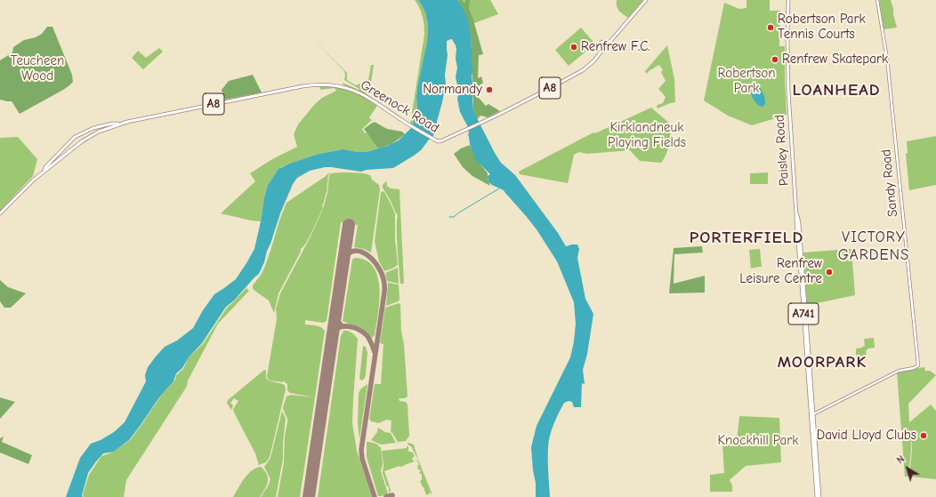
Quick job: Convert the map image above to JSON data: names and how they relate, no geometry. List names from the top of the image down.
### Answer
{
  "streets": {
    "main road": [
      "A8",
      "Greenock Road",
      "Paisley Road",
      "Sandy Road",
      "A741"
    ]
  },
  "crossings": [
    ["Paisley Road", "Sandy Road"],
    ["Paisley Road", "A741"],
    ["Sandy Road", "A741"]
  ],
  "districts": [
    "LOANHEAD",
    "VICTORY GARDENS",
    "PORTERFIELD",
    "MOORPARK"
  ],
  "parks": [
    "Teucheen Wood",
    "Robertson Park",
    "Kirklandneuk Playing Fields",
    "Knockhill Park"
  ],
  "places": [
    "Robertson Park Tennis Courts",
    "Renfrew F.C.",
    "Renfrew Skatepark",
    "Normandy",
    "Renfrew Leisure Centre",
    "David Lloyd Clubs"
  ],
  "north": "top left"
}
